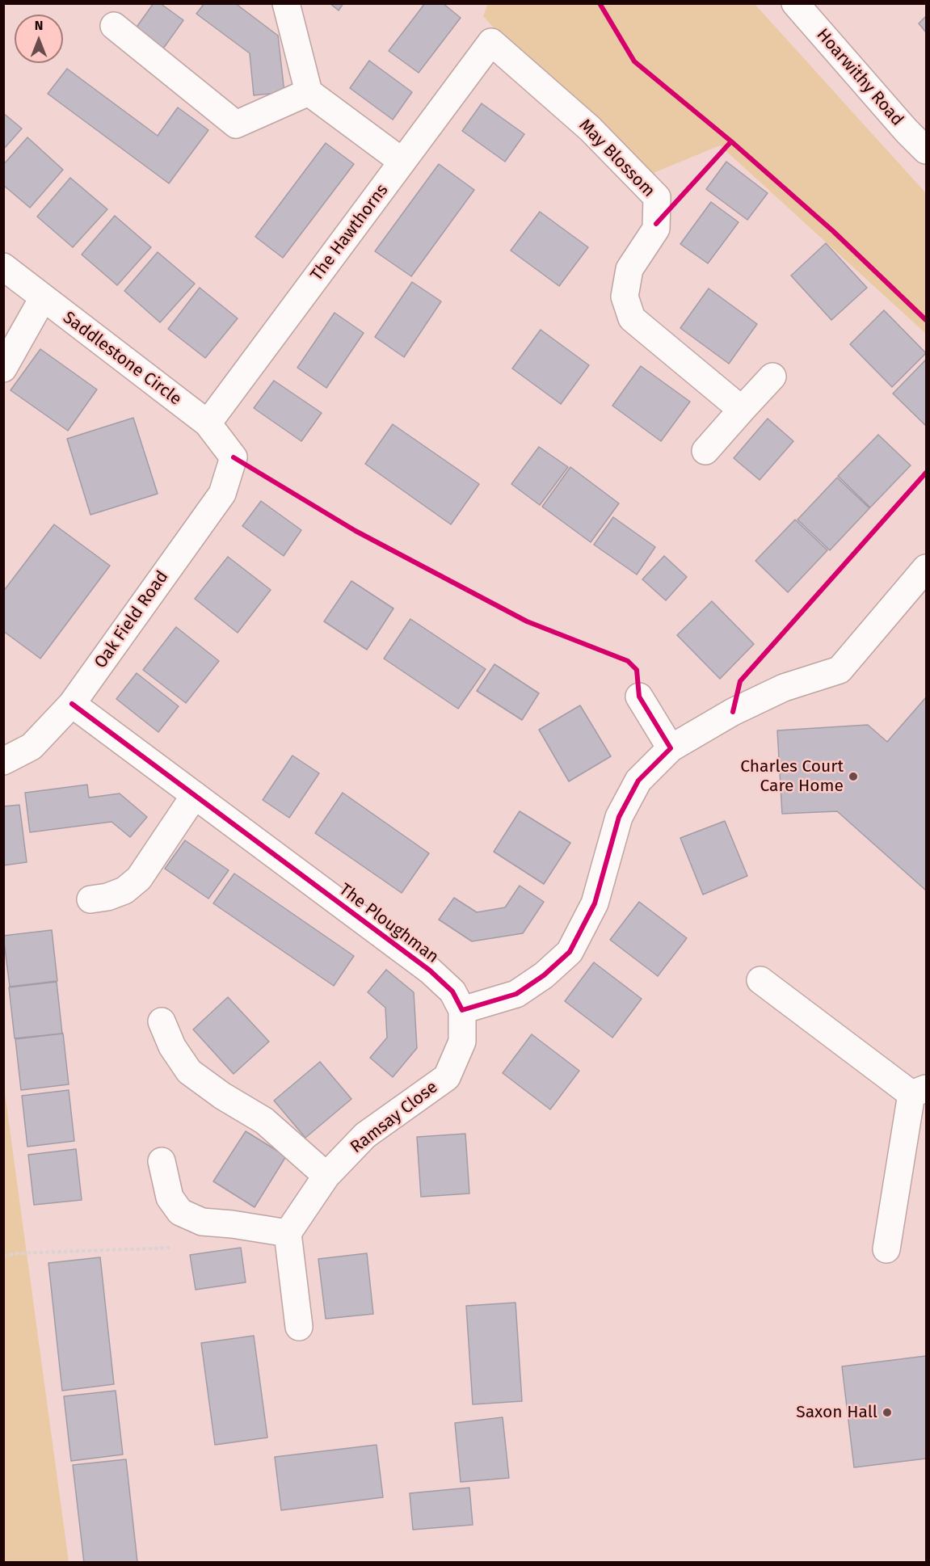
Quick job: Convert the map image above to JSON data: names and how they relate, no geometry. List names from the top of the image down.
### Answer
{
  "streets": {
    "street": [
      "Hoarwithy Road",
      "May Blossom",
      "The Hawthorns",
      "Saddlestone Circle",
      "Oak Field Road",
      "The Ploughman",
      "Ramsay Close"
    ]
  },
  "crossings": [
    ["May Blossom", "The Hawthorns"],
    ["The Hawthorns", "Saddlestone Circle"],
    ["Saddlestone Circle", "Oak Field Road"],
    ["Oak Field Road", "The Ploughman"],
    ["The Ploughman", "Ramsay Close"]
  ],
  "places": ["Charles Court Care Home", "Saxon Hall"],
  "north": "top"
}
